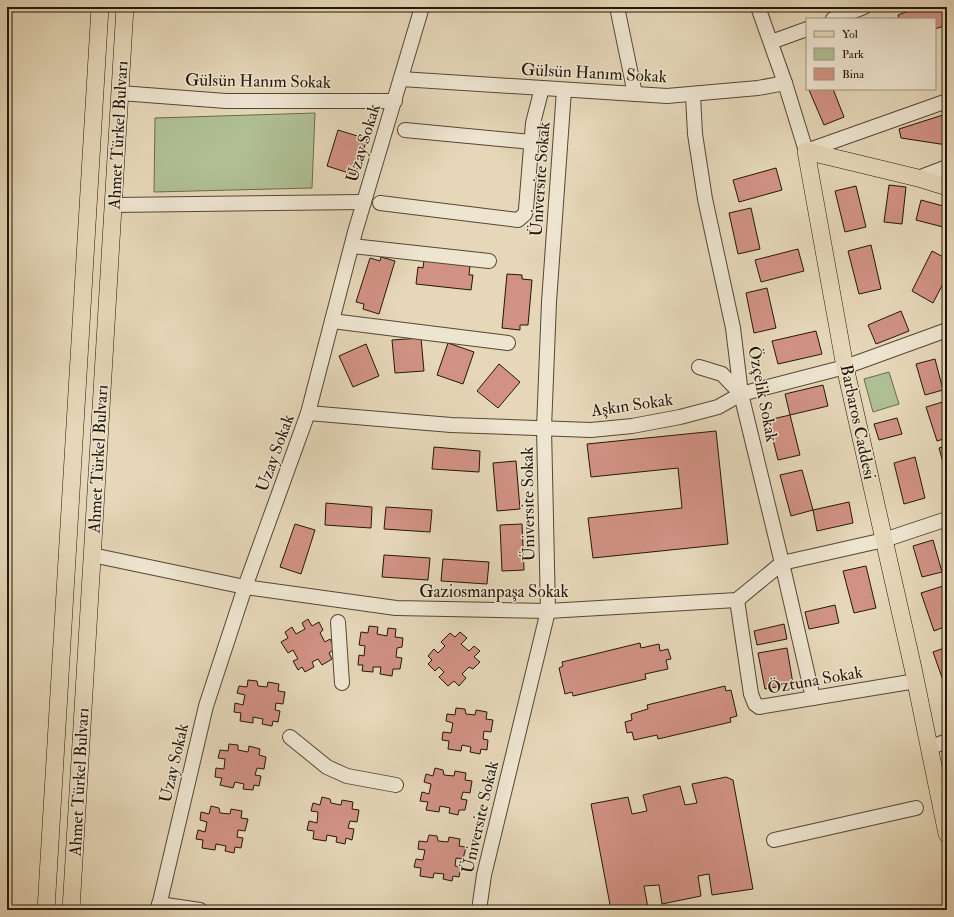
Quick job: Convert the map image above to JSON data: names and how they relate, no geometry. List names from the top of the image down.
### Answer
{
  "streets": {
    "main road": ["Ahmet Türkel Bulvarı", "Barbaros Caddesi"],
    "street": [
      "Gülsün Hanım Sokak",
      "Uzay Sokak",
      "Üniversite Sokak",
      "Özçelik Sokak",
      "Aşkın Sokak",
      "Gaziosmanpaşa Sokak",
      "Öztuna Sokak"
    ]
  },
  "crossings": [
    ["Gülsün Hanım Sokak", "Ahmet Türkel Bulvarı"],
    ["Gülsün Hanım Sokak", "Uzay Sokak"],
    ["Gülsün Hanım Sokak", "Üniversite Sokak"],
    ["Gülsün Hanım Sokak", "Özçelik Sokak"],
    ["Ahmet Türkel Bulvarı", "Gaziosmanpaşa Sokak"],
    ["Uzay Sokak", "Aşkın Sokak"],
    ["Uzay Sokak", "Gaziosmanpaşa Sokak"],
    ["Üniversite Sokak", "Aşkın Sokak"],
    ["Üniversite Sokak", "Gaziosmanpaşa Sokak"],
    ["Özçelik Sokak", "Aşkın Sokak"],
    ["Özçelik Sokak", "Öztuna Sokak"],
    ["Aşkın Sokak", "Barbaros Caddesi"],
    ["Barbaros Caddesi", "Öztuna Sokak"],
    ["Gaziosmanpaşa Sokak", "Öztuna Sokak"]
  ],
  "legend": ["Yol", "Park", "Bina"]
}
